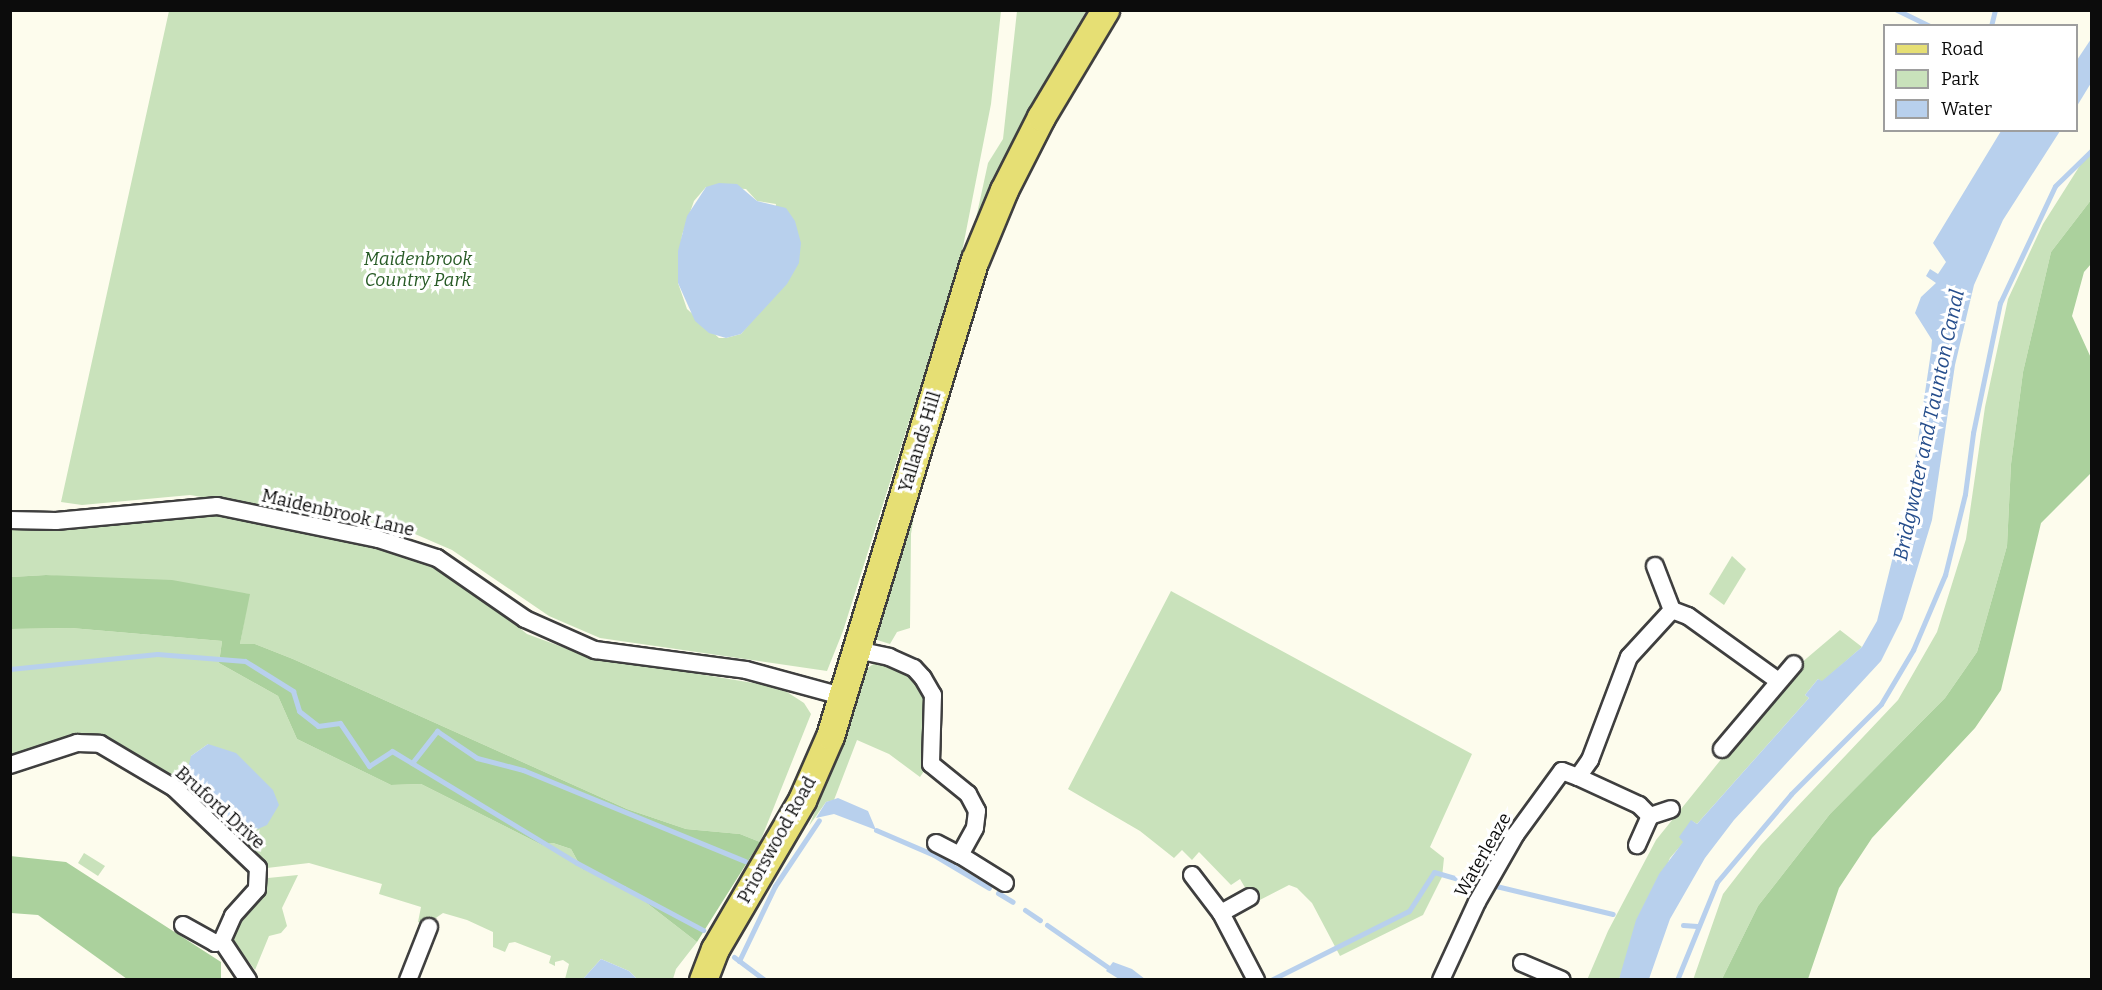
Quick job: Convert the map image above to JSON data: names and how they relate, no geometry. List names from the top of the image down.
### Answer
{
  "streets": {
    "main road": ["Yallands Hill", "Priorswood Road"],
    "street": ["Maidenbrook Lane", "Bruford Drive", "Waterleaze"]
  },
  "crossings": [
    ["Yallands Hill", "Maidenbrook Lane"],
    ["Yallands Hill", "Priorswood Road"],
    ["Maidenbrook Lane", "Priorswood Road"]
  ],
  "water": ["Bridgwater and Taunton Canal"],
  "parks": ["Maidenbrook Country Park"],
  "legend": ["Road", "Park", "Water"]
}
